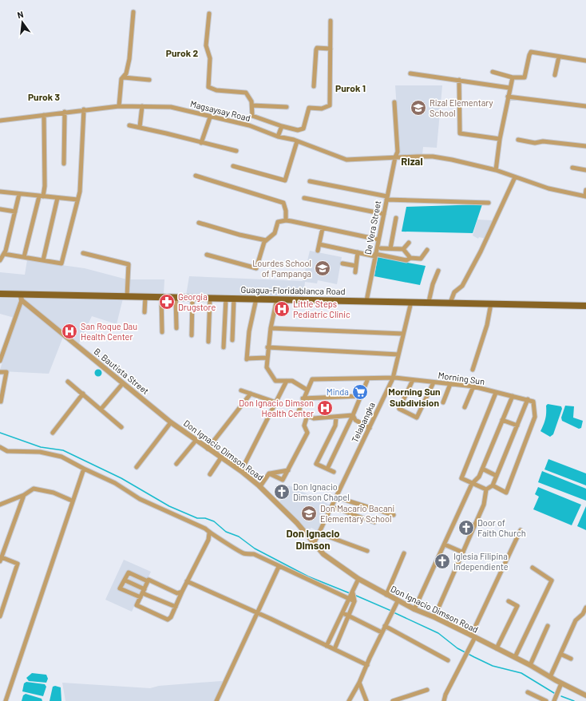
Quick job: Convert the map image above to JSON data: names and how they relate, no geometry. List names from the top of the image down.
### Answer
{
  "streets": {
    "main road": ["Guagua-Floridablanca Road"],
    "street": [
      "Magsaysay Road",
      "De Vera Street",
      "B. Bautista Street",
      "Morning Sun",
      "Telabangka",
      "Don Ignacio Dimson Road"
    ]
  },
  "crossings": [
    ["Magsaysay Road", "De Vera Street"],
    ["De Vera Street", "Guagua-Floridablanca Road"],
    ["Guagua-Floridablanca Road", "B. Bautista Street"],
    ["Guagua-Floridablanca Road", "Telabangka"],
    ["B. Bautista Street", "Don Ignacio Dimson Road"],
    ["Morning Sun", "Telabangka"],
    ["Telabangka", "Don Ignacio Dimson Road"]
  ],
  "districts": [
    "Purok 2",
    "Purok 1",
    "Purok 3",
    "Rizal",
    "Morning Sun Subdivision",
    "Don Ignacio Dimson"
  ],
  "places": {
    "school or university": ["Rizal Elementary School", "Lourdes School of Pampanga", "Don Macario Bacani Elementary School"],
    "pharmacy": ["Georgia Drugstore"],
    "hospital": ["Little Steps Pediatric Clinic", "San Roque Dau Health Center", "Don Ignacio Dimson Health Center"],
    "supermarket": ["Minda"],
    "church": ["Don Ignacio Dimson Chapel", "Door of Faith Church", "Iglesia Filipina Independiente"]
  },
  "north": "top"
}
